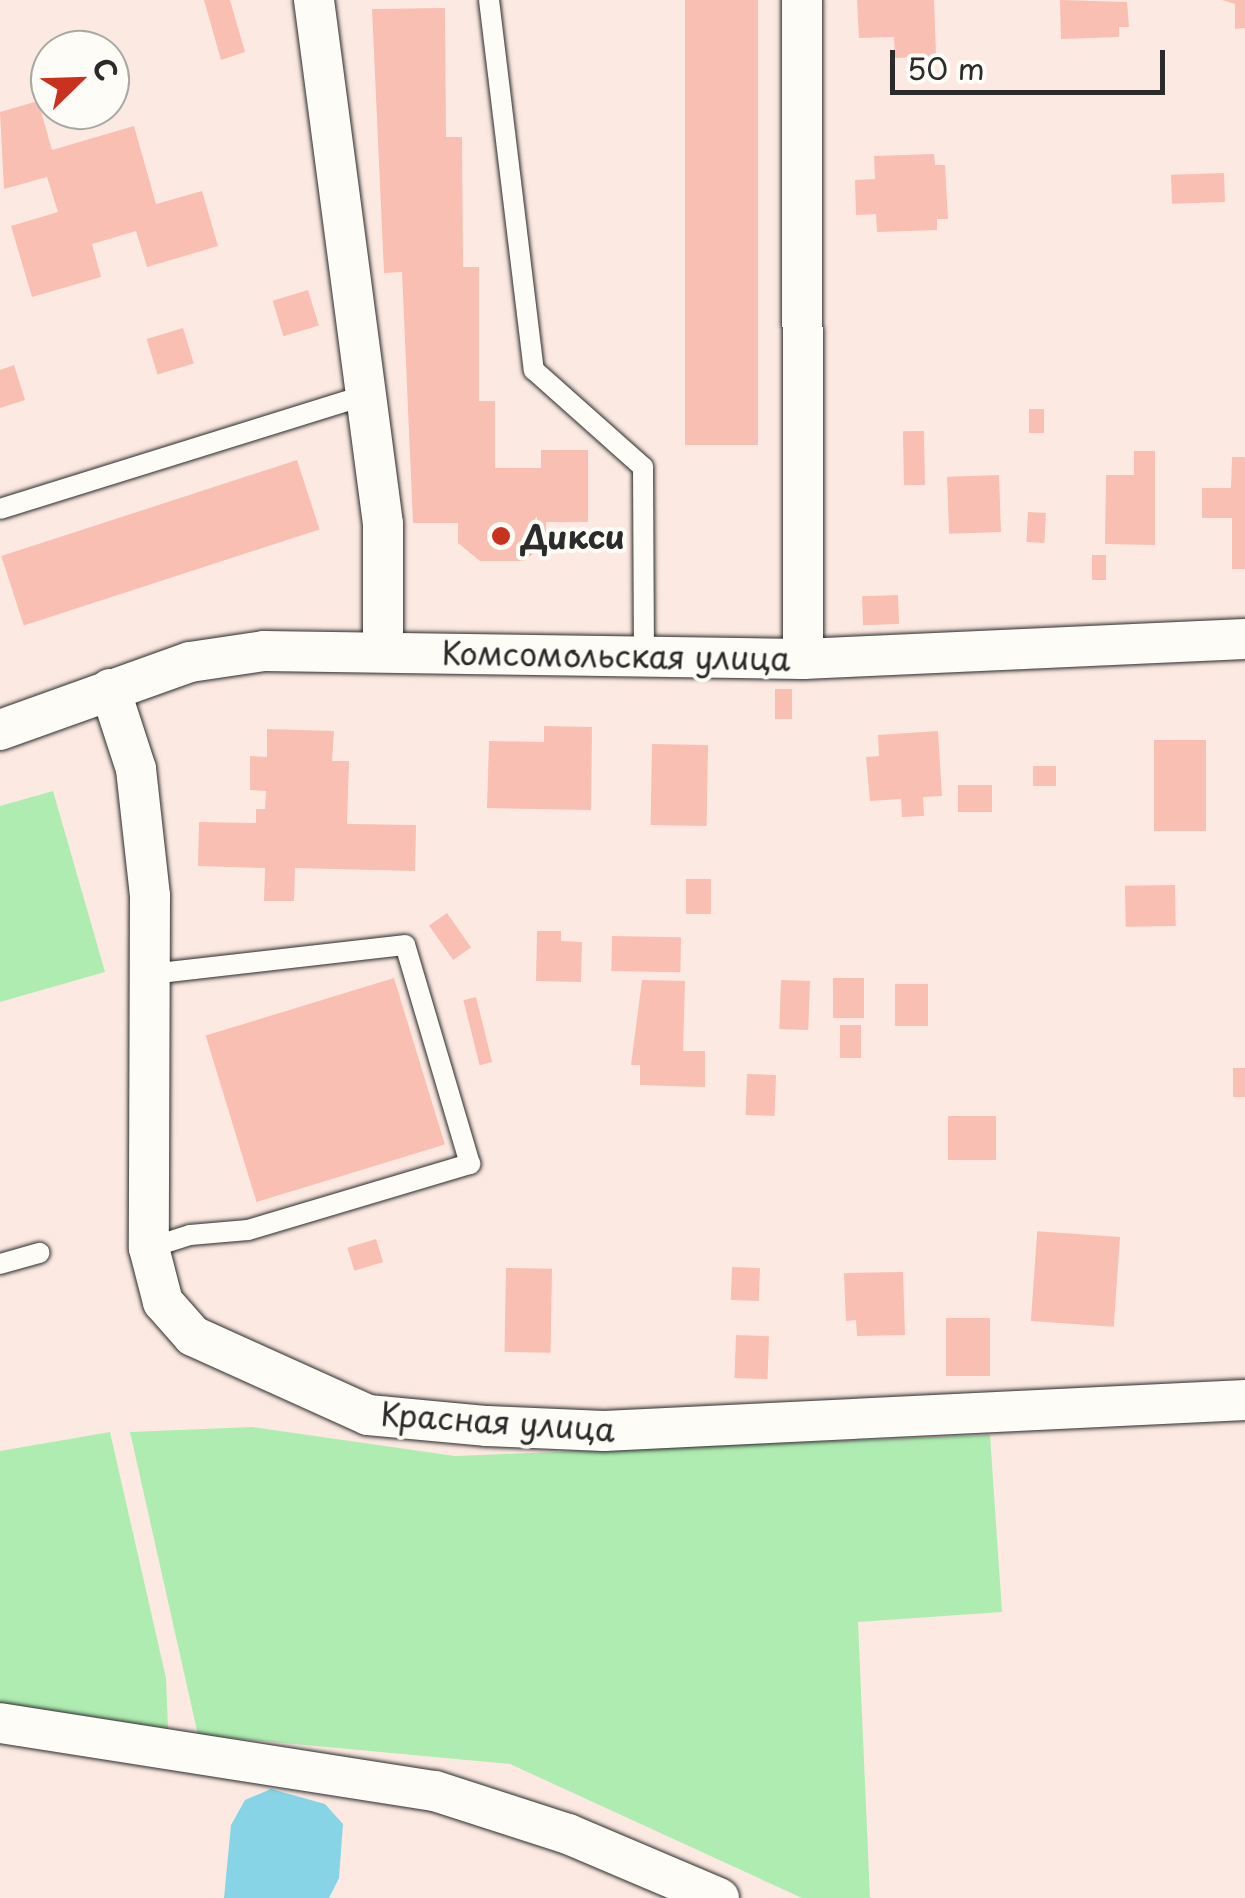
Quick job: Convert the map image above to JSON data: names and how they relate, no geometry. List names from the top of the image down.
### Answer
{
  "streets": {
    "street": ["Комсомольская улица", "Красная улица"]
  },
  "crossings": [
    ["Комсомольская улица", "Красная улица"]
  ],
  "places": ["Дикси"],
  "scale_bar": "50 m",
  "north": "top right"
}
